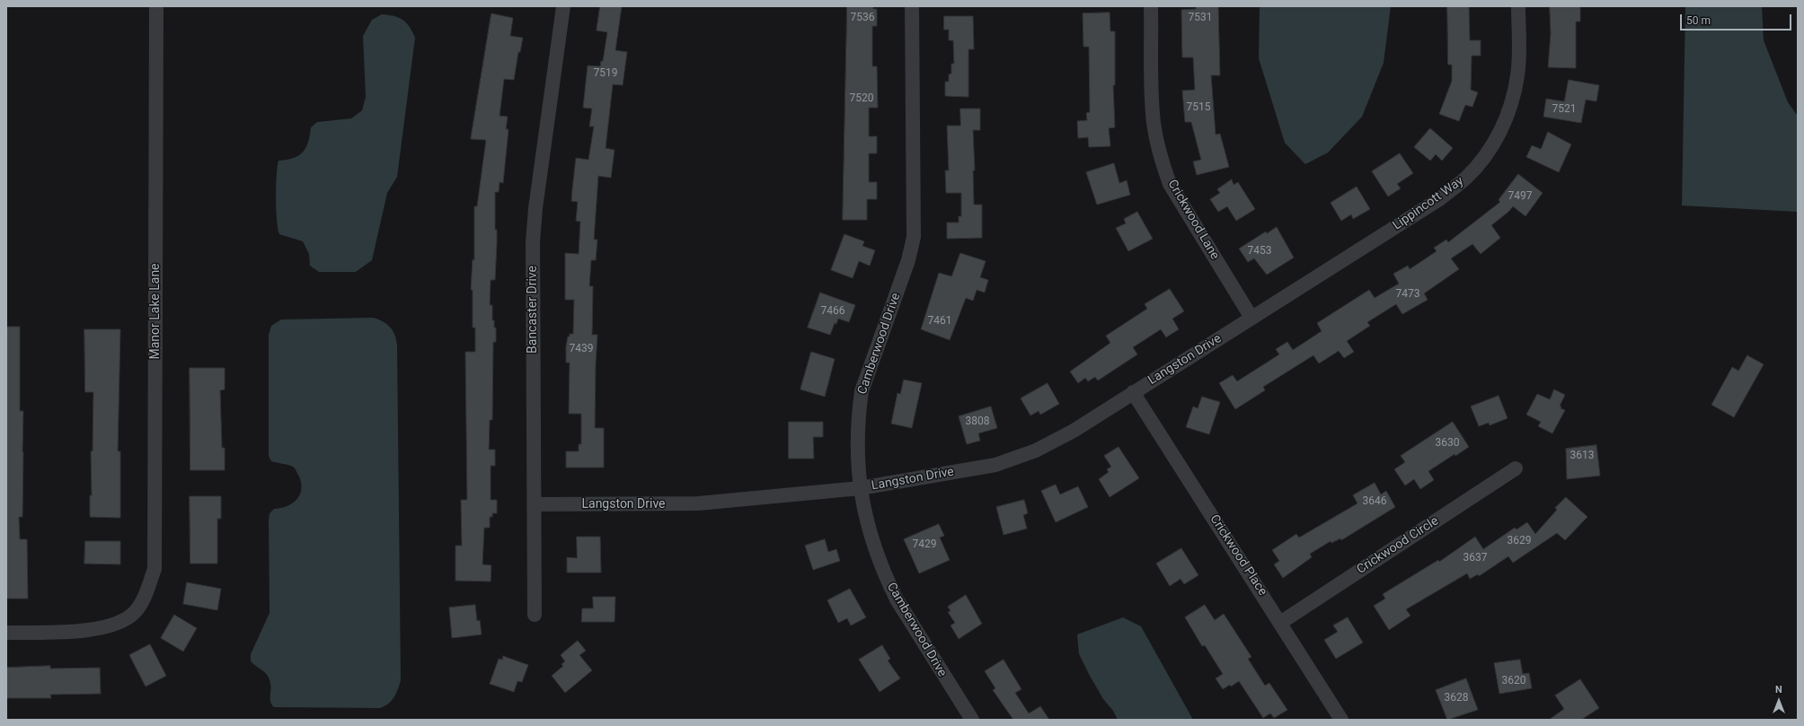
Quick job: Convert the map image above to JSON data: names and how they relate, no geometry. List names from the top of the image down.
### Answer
{
  "streets": {
    "street": [
      "Lippincott Way",
      "Crickwood Lane",
      "Bancaster Drive",
      "Manor Lake Lane",
      "Camberwood Drive",
      "Langston Drive",
      "Crickwood Circle",
      "Crickwood Place"
    ]
  },
  "crossings": [
    ["Lippincott Way", "Crickwood Lane"],
    ["Lippincott Way", "Langston Drive"],
    ["Crickwood Lane", "Langston Drive"],
    ["Bancaster Drive", "Langston Drive"],
    ["Camberwood Drive", "Langston Drive"],
    ["Langston Drive", "Crickwood Place"],
    ["Crickwood Circle", "Crickwood Place"]
  ],
  "house_numbers": [
    "7536",
    "7531",
    "7519",
    "7520",
    "7515",
    "7521",
    "7497",
    "7453",
    "7473",
    "7466",
    "7461",
    "7439",
    "3808",
    "3630",
    "3613",
    "3646",
    "3629",
    "7429",
    "3637",
    "3620",
    "3628"
  ],
  "scale_bar": "50 m",
  "north": "top"
}
